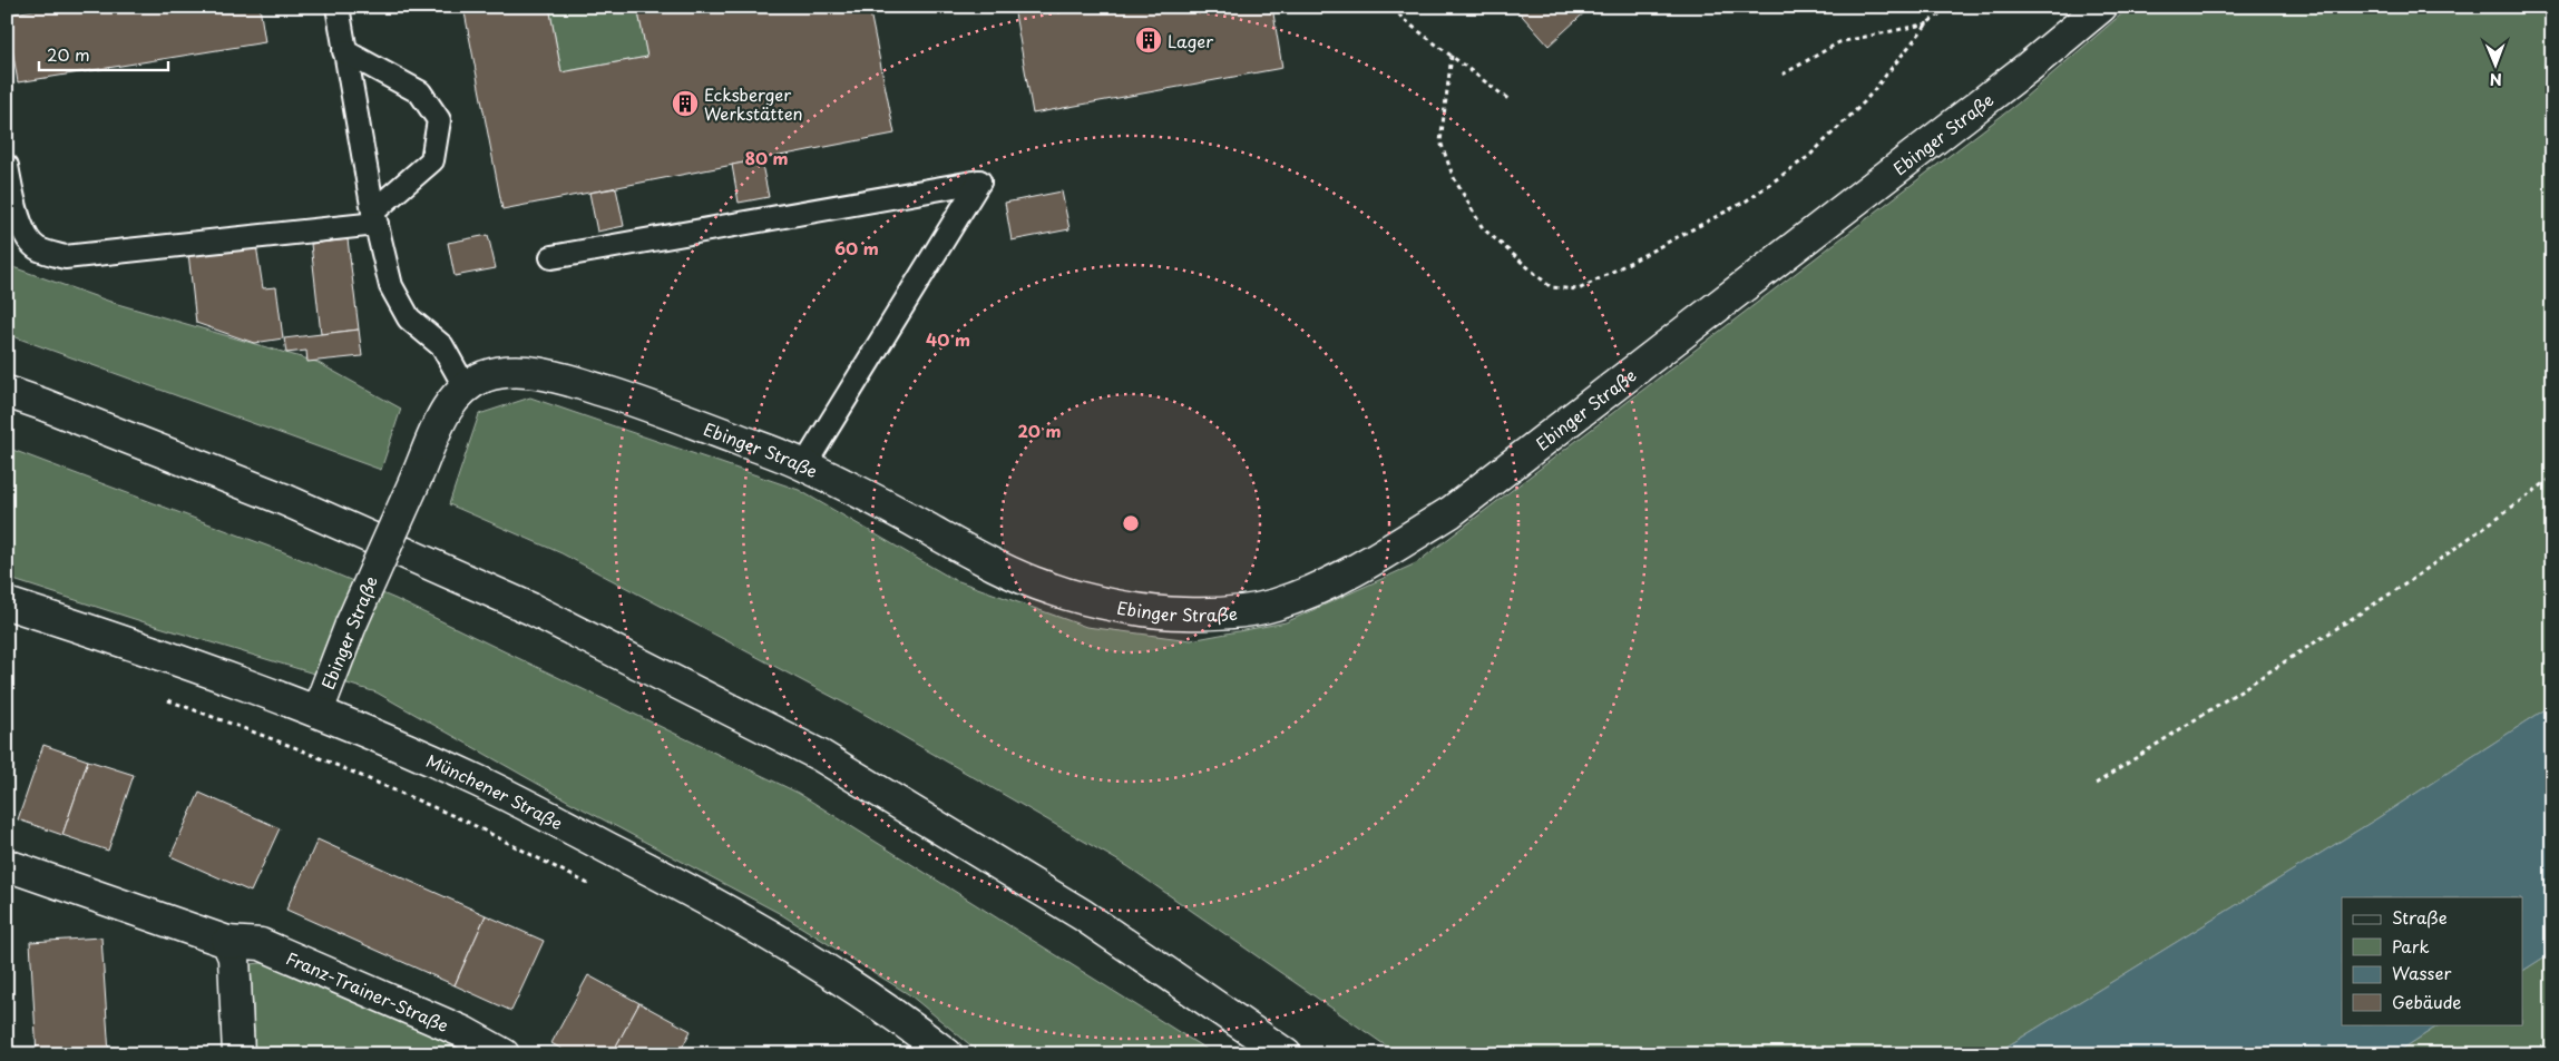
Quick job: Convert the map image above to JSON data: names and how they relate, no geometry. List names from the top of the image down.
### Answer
{
  "streets": {
    "street": ["Ebinger Straße", "Münchener Straße", "Franz-Trainer-Straße"]
  },
  "crossings": [
    ["Ebinger Straße", "Münchener Straße"]
  ],
  "places": {
    "building": ["Lager", "Ecksberger Werkstätten"]
  },
  "legend": [
    "Straße",
    "Park",
    "Wasser",
    "Gebäude"
  ],
  "scale_bar": "20 m",
  "north": "bottom",
  "rings": [
    "80 m",
    "60 m",
    "40 m",
    "20 m"
  ]
}
